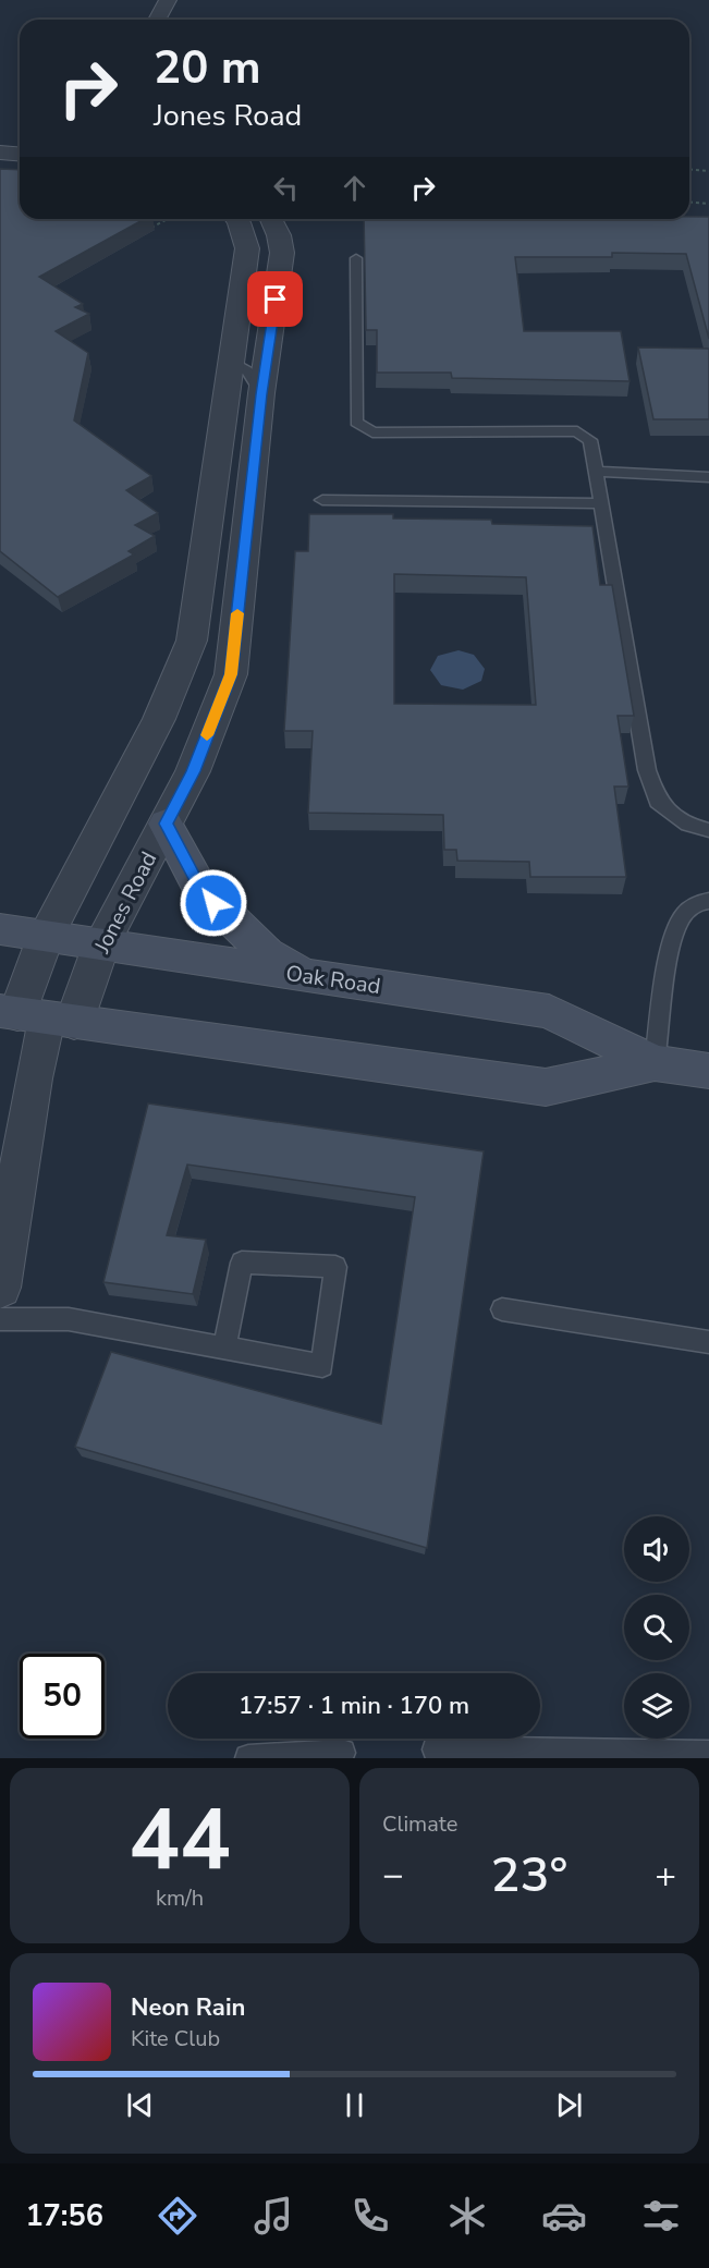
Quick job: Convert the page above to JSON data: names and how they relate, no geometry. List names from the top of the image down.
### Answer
{
  "streets": {
    "main road": ["Oak Road"],
    "street": ["Jones Road"]
  },
  "crossings": [
    ["Jones Road", "Oak Road"]
  ],
  "page": {
    "turn": ["20 m", "Jones Road"],
    "limit": "50",
    "trip": "17:57 · 1 min · 170 m",
    "tile": [
      ["44", "km/h"],
      "Climate"
    ],
    "heat": ["−", "23°", "+"],
    "song": ["Neon Rain", "Kite Club"],
    "tabs": "17:56"
  }
}
